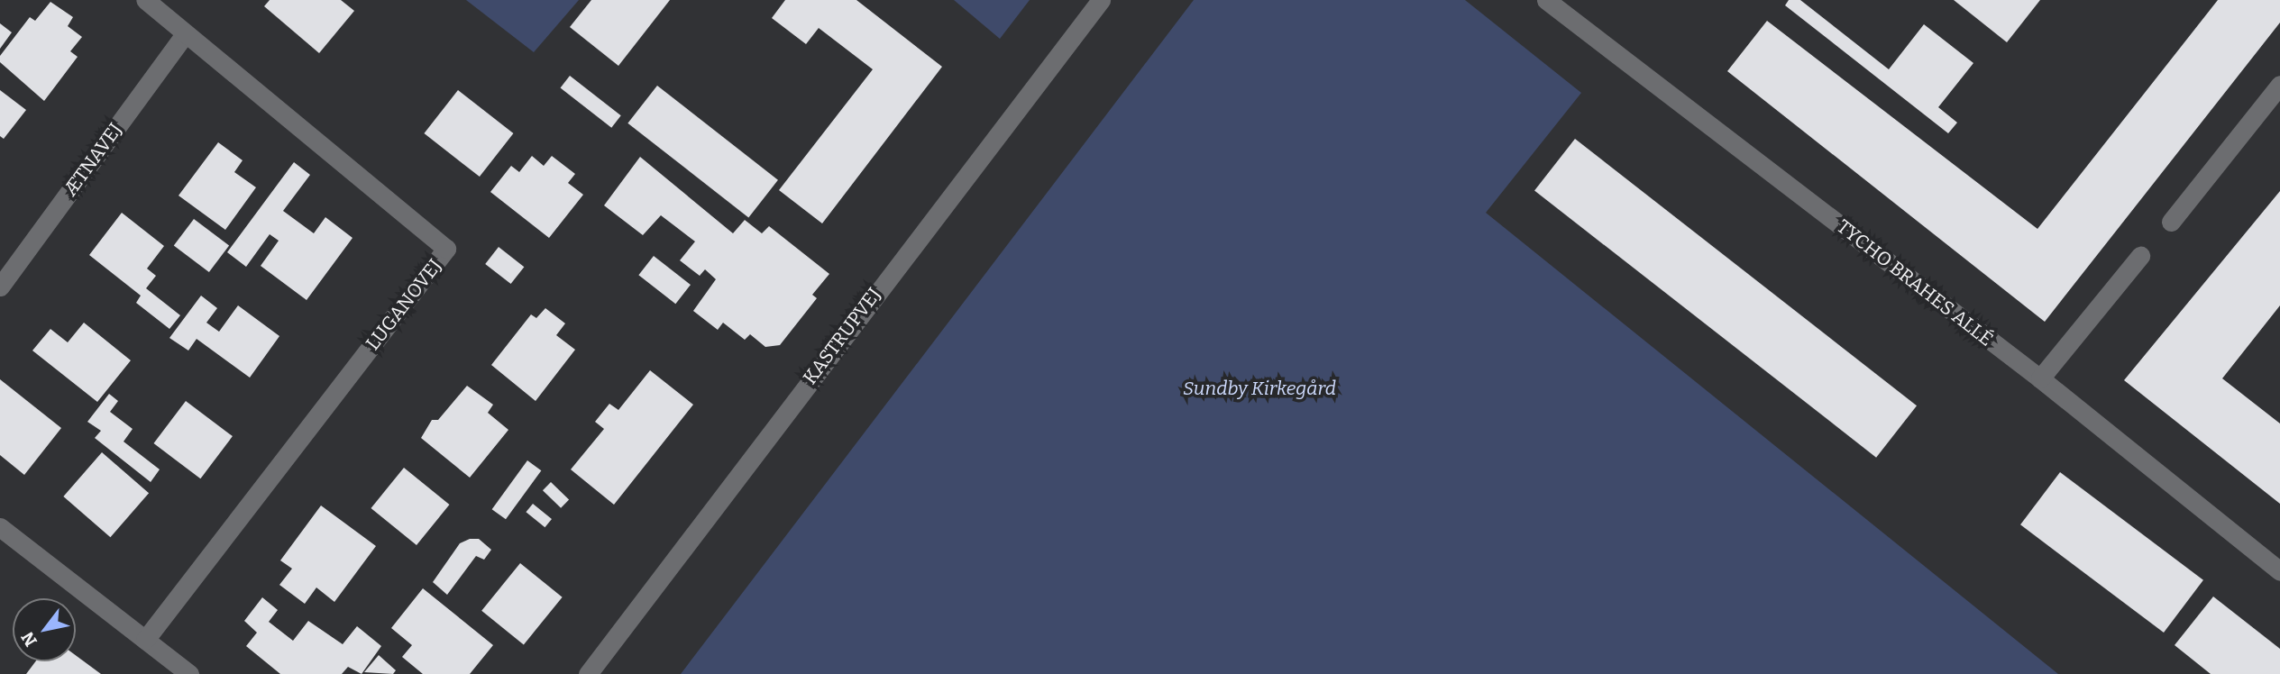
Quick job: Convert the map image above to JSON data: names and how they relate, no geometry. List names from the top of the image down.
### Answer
{
  "streets": {
    "street": [
      "ÆTNAVEJ",
      "TYCHO BRAHES ALLÉ",
      "LUGANOVEJ",
      "KASTRUPVEJ"
    ]
  },
  "crossings": [
    ["ÆTNAVEJ", "LUGANOVEJ"]
  ],
  "parks": ["Sundby Kirkegård"],
  "north": "bottom left"
}
